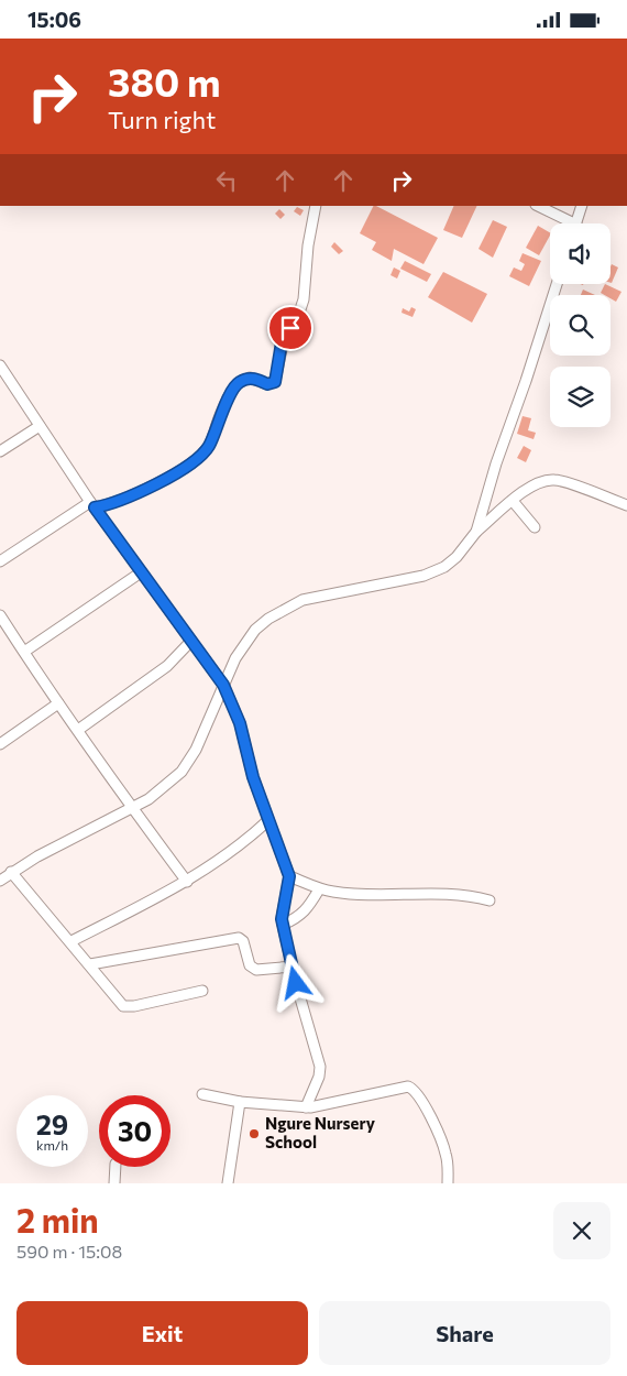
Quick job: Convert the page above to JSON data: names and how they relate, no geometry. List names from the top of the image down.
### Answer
{
  "places": ["Ngure Nursery School"],
  "page": {
    "status": "15:06",
    "turn": ["380 m", "Turn right"],
    "speed": "29 km/h",
    "limit": "30",
    "heading": ["2 min", "590 m · 15:08"],
    "buttons": ["Exit", "Share"]
  }
}
